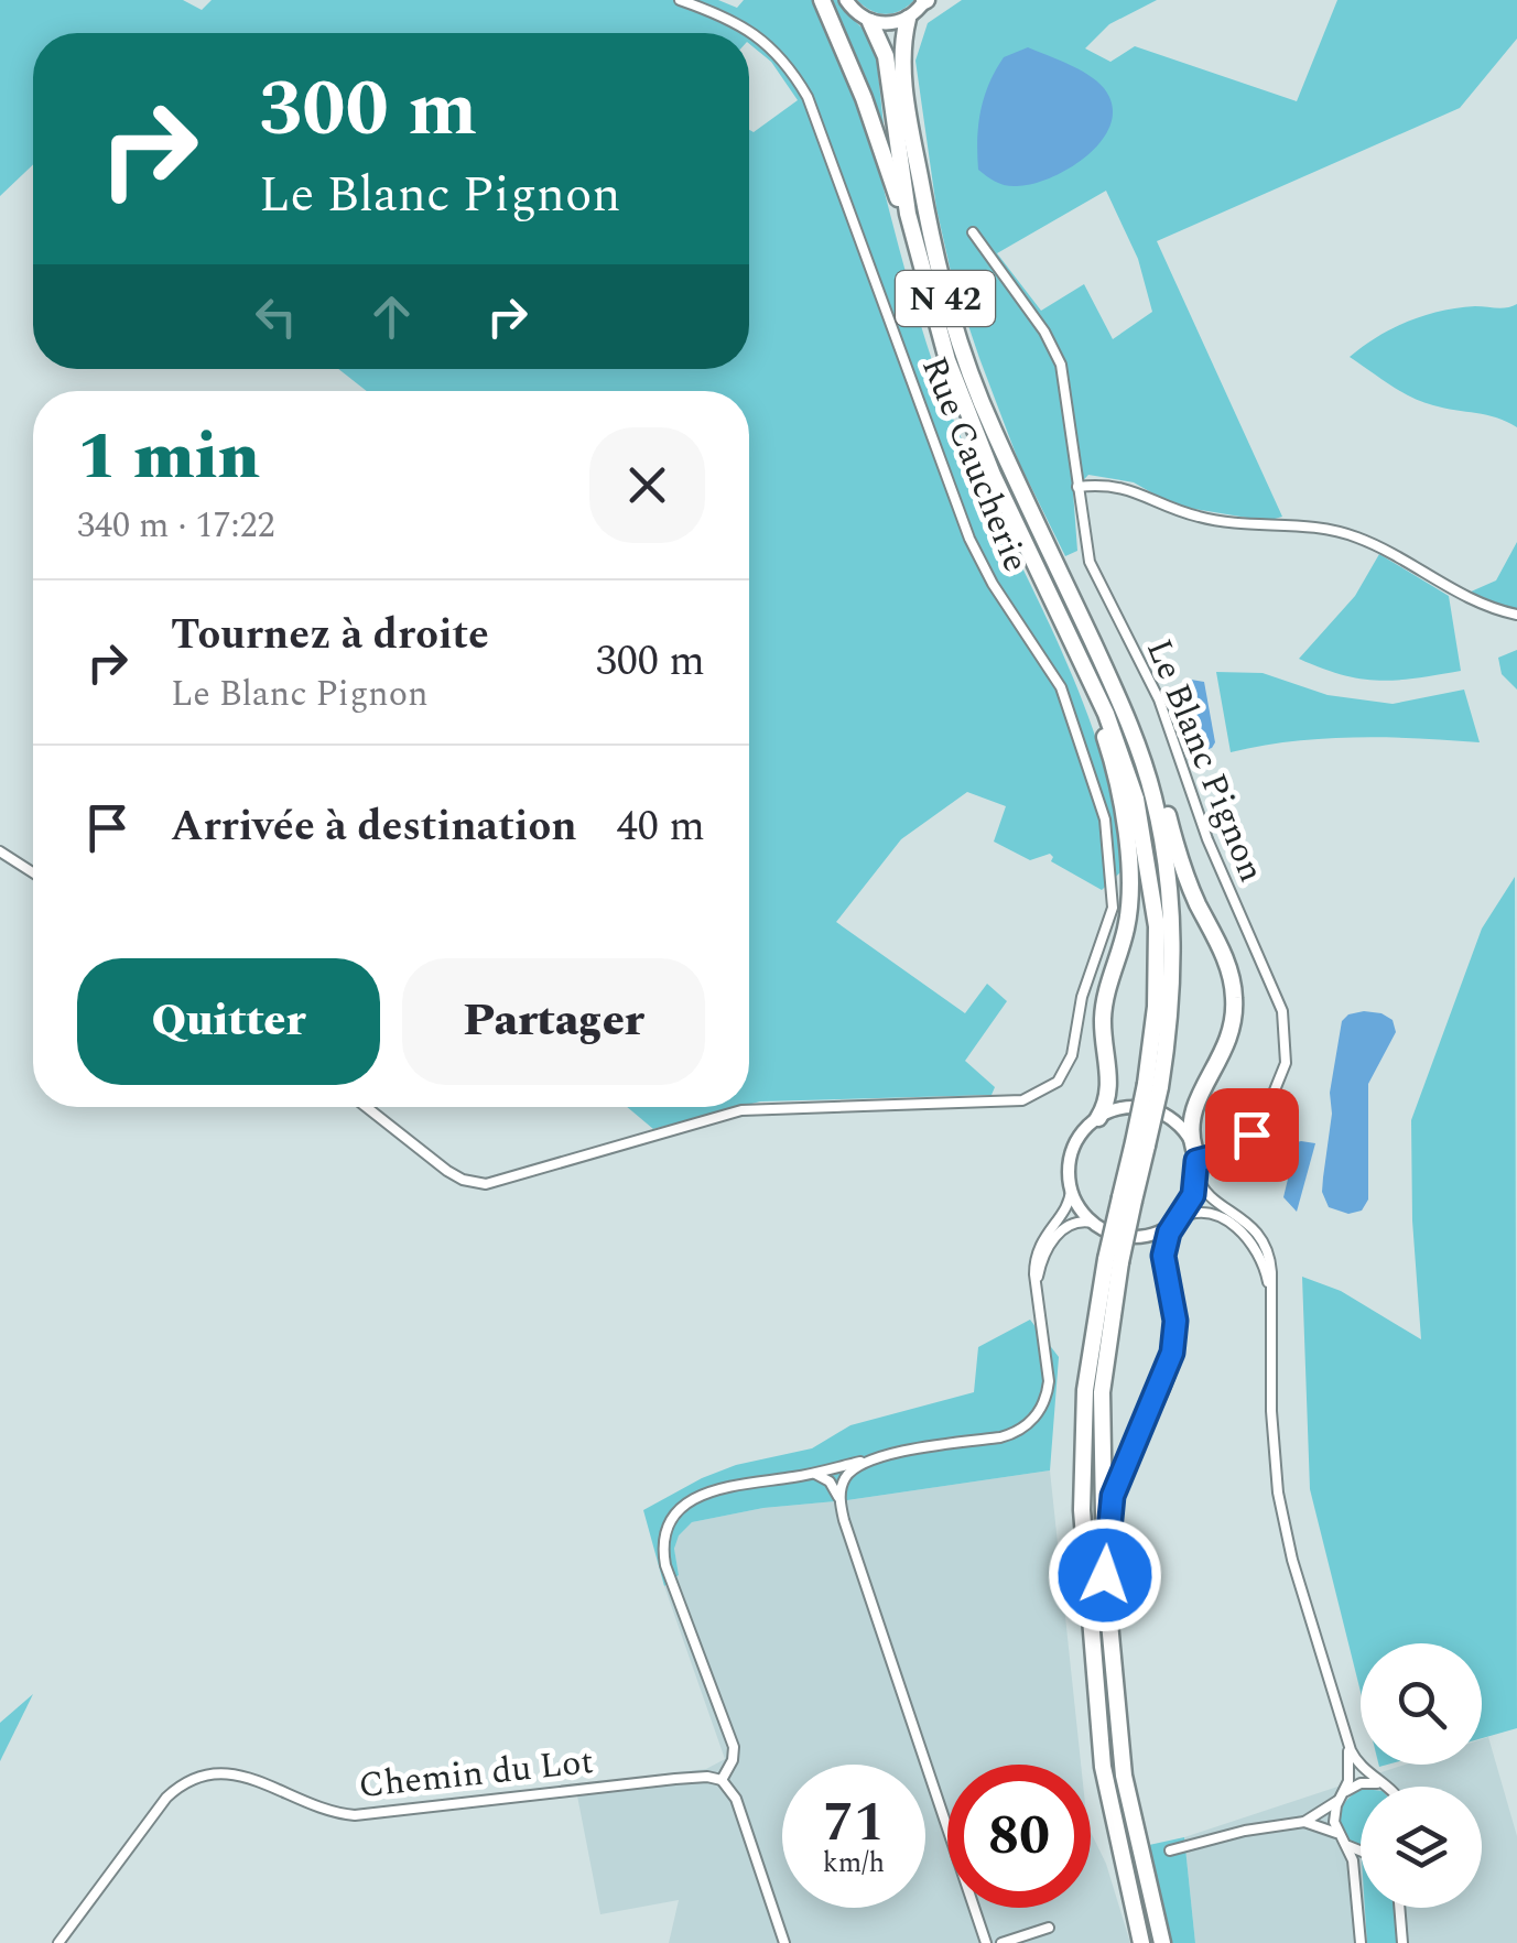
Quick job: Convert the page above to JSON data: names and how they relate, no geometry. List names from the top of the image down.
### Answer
{
  "streets": {
    "highway": ["N 42"],
    "street": ["Rue Caucherie", "Le Blanc Pignon", "Chemin du Lot"]
  },
  "page": {
    "turn": ["300 m", "Le Blanc Pignon"],
    "heading": ["1 min", "340 m · 17:22"],
    "list": [
      {
        "name": "Tournez à droite",
        "note": "Le Blanc Pignon",
        "value": "300 m"
      },
      {
        "name": "Arrivée à destination",
        "value": "40 m"
      }
    ],
    "buttons": ["Quitter", "Partager"],
    "speed": "71 km/h",
    "limit": "80"
  }
}
